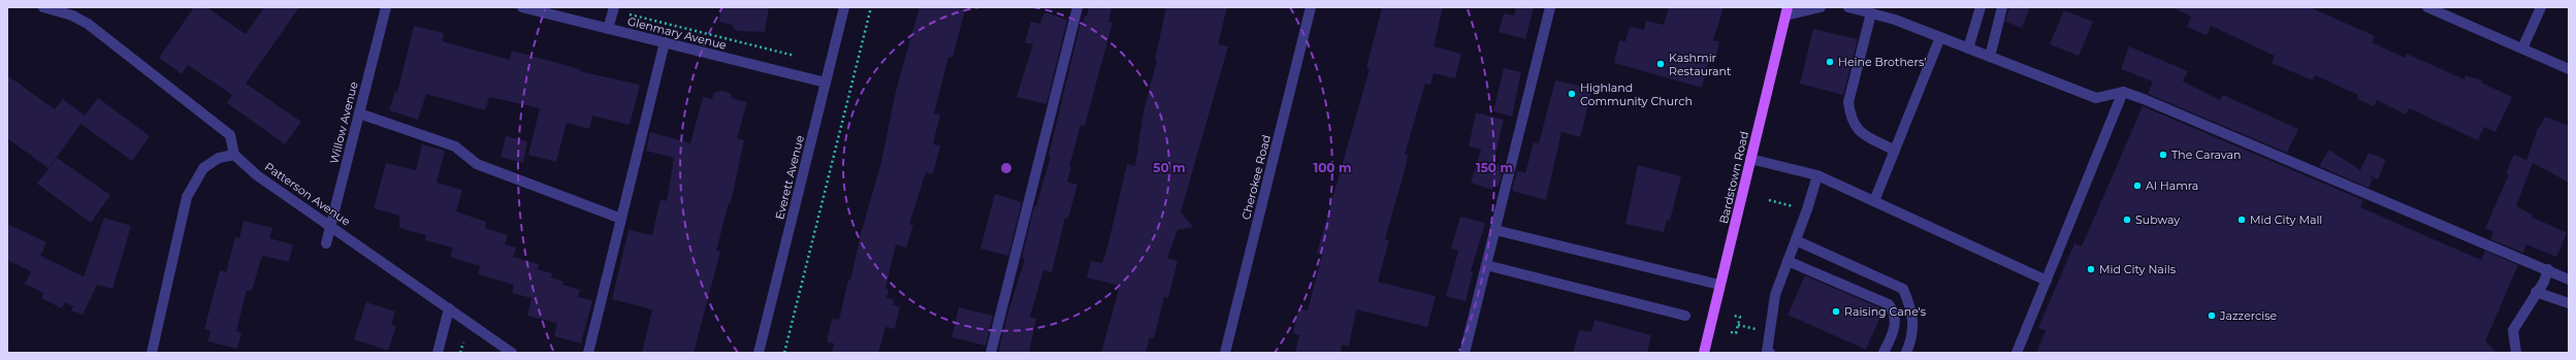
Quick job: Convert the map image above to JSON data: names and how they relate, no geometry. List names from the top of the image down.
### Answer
{
  "streets": {
    "main road": ["Bardstown Road"],
    "street": [
      "Glenmary Avenue",
      "Willow Avenue",
      "Everett Avenue",
      "Cherokee Road",
      "Patterson Avenue"
    ]
  },
  "crossings": [
    ["Glenmary Avenue", "Everett Avenue"],
    ["Willow Avenue", "Patterson Avenue"]
  ],
  "places": [
    "Heine Brothers’",
    "Kashmir Restaurant",
    "Highland Community Church",
    "The Caravan",
    "Al Hamra",
    "Subway",
    "Mid City Mall",
    "Mid City Nails",
    "Raising Cane's",
    "Jazzercise"
  ],
  "rings": ["50 m", "100 m", "150 m"]
}
